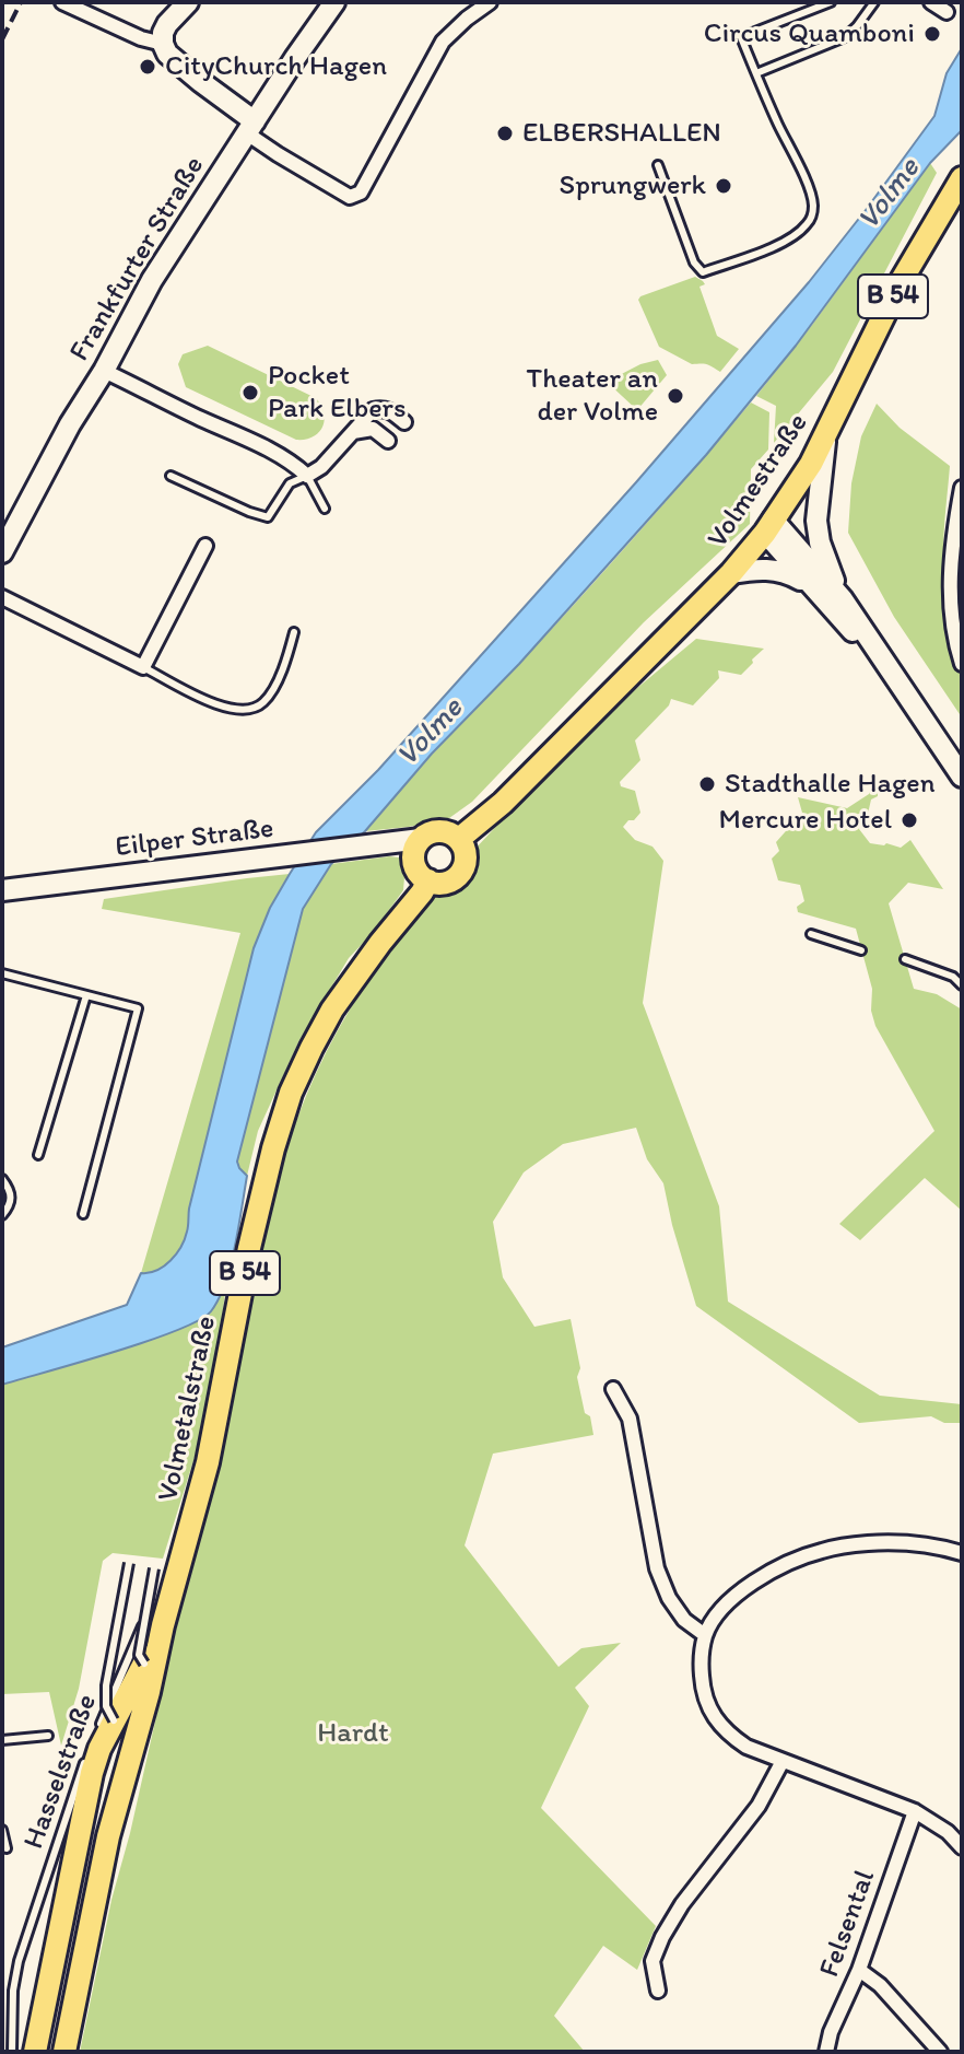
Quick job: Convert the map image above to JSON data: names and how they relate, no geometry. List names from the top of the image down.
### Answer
{
  "streets": {
    "main road": ["B 54", "Volmestraße", "Volmetalstraße"],
    "street": ["Frankfurter Straße", "Eilper Straße", "Felsental"],
    "lane": ["Hasselstraße"]
  },
  "crossings": [
    ["Volmestraße", "Eilper Straße"],
    ["Volmestraße", "Volmetalstraße"],
    ["Eilper Straße", "Volmetalstraße"],
    ["Volmetalstraße", "Hasselstraße"]
  ],
  "water": ["Volme"],
  "parks": ["Hardt"],
  "places": [
    "Circus Quamboni",
    "CityChurch Hagen",
    "ELBERSHALLEN",
    "Sprungwerk",
    "Pocket Park Elbers",
    "Theater an der Volme",
    "Stadthalle Hagen",
    "Mercure Hotel"
  ]
}
